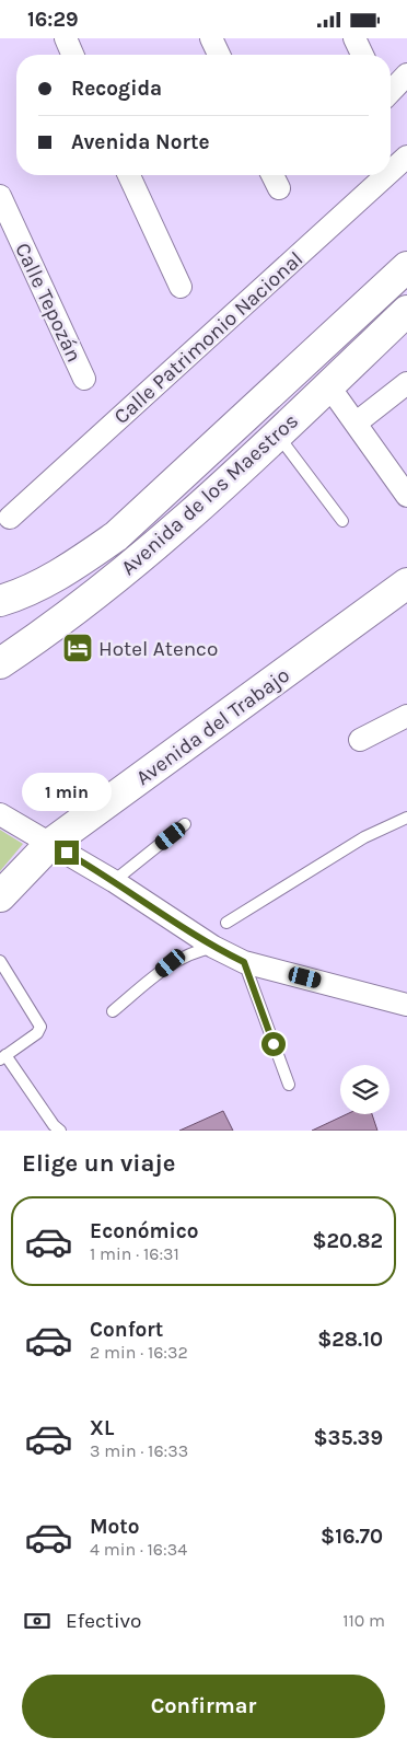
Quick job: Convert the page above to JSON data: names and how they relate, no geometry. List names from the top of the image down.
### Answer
{
  "streets": {
    "main road": ["Avenida de los Maestros", "Avenida del Trabajo"],
    "street": ["Calle Tepozán", "Calle Patrimonio Nacional"]
  },
  "places": {
    "hotel": ["Hotel Atenco"]
  },
  "page": {
    "status": "16:29",
    "banner": ["Recogida", "Avenida Norte"],
    "bubble": "1 min",
    "heading": "Elige un viaje",
    "list": [
      {
        "name": "Económico",
        "note": "1 min · 16:31",
        "value": "$20.82"
      },
      {
        "name": "Confort",
        "note": "2 min · 16:32",
        "value": "$28.10"
      },
      {
        "name": "XL",
        "note": "3 min · 16:33",
        "value": "$35.39"
      },
      {
        "name": "Moto",
        "note": "4 min · 16:34",
        "value": "$16.70"
      }
    ],
    "pay": ["Efectivo", "110 m"],
    "buttons": "Confirmar"
  }
}
